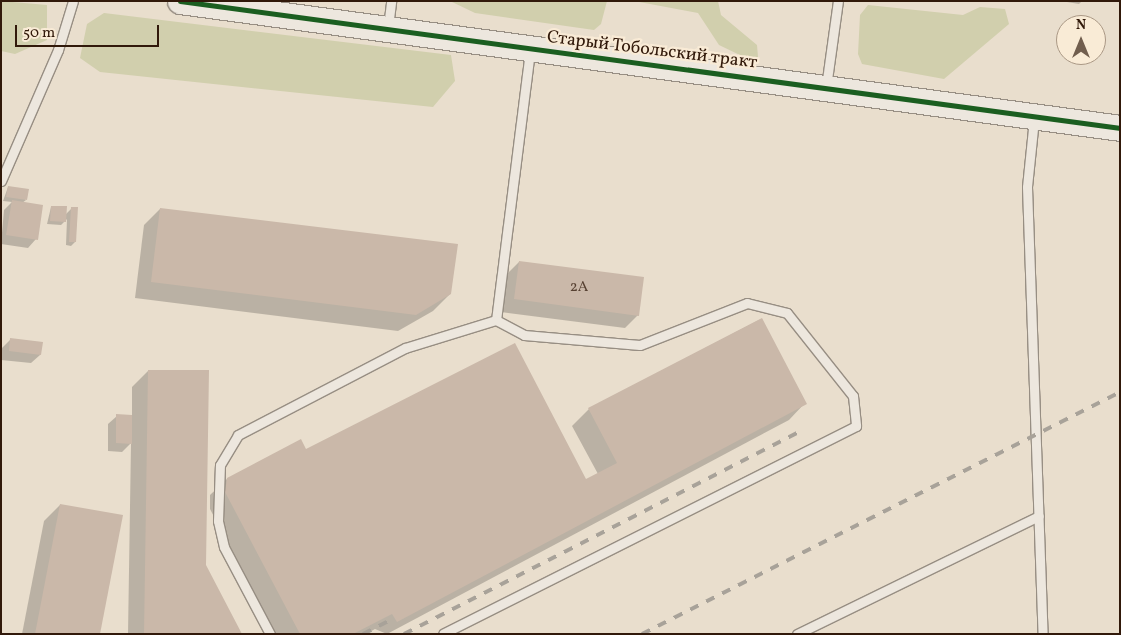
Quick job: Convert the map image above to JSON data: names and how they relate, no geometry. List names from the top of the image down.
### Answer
{
  "streets": {
    "street": ["Старый Тобольский тракт"]
  },
  "house_numbers": ["2А"],
  "scale_bar": "50 m",
  "north": "top"
}
